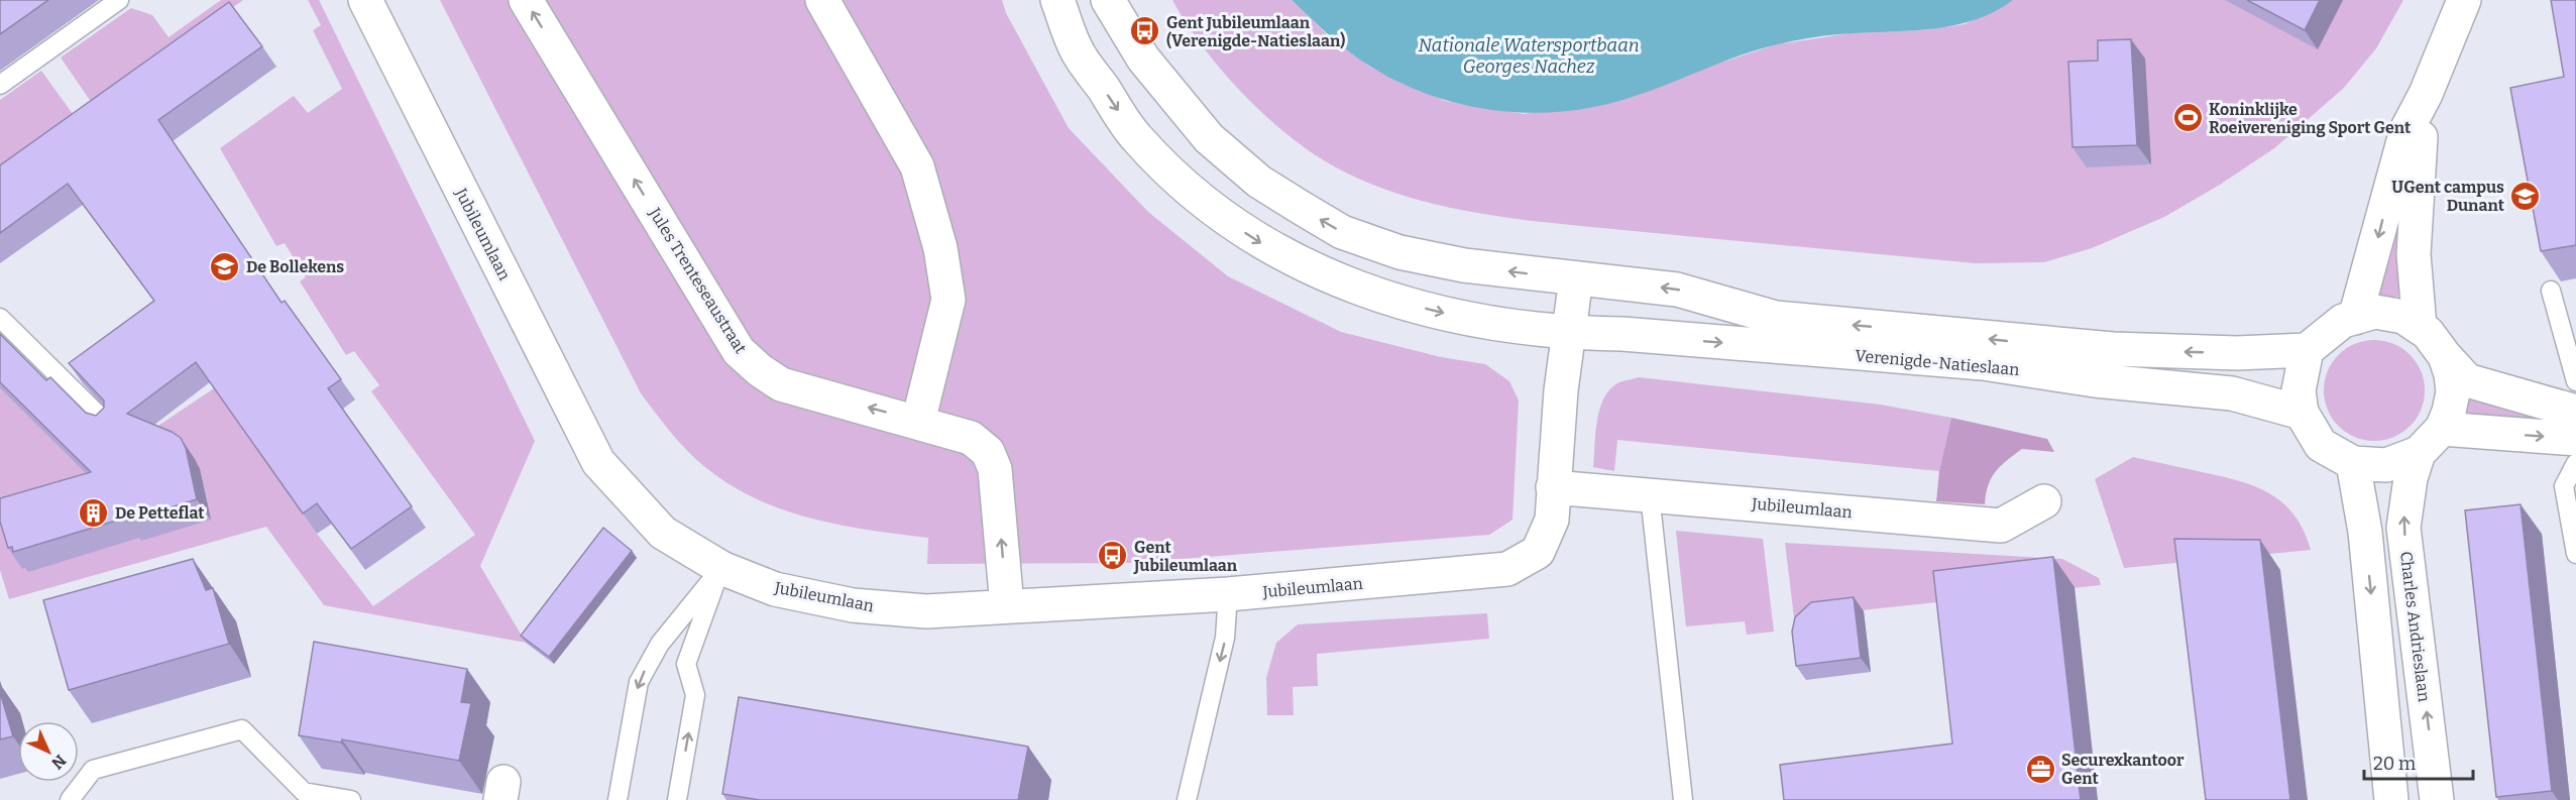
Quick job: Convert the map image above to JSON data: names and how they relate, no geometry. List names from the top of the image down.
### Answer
{
  "streets": {
    "street": [
      "Jubileumlaan",
      "Jules Trenteseaustraat",
      "Verenigde-Natieslaan",
      "Charles Andrieslaan"
    ]
  },
  "crossings": [
    ["Jubileumlaan", "Jules Trenteseaustraat"],
    ["Jubileumlaan", "Verenigde-Natieslaan"],
    ["Verenigde-Natieslaan", "Charles Andrieslaan"]
  ],
  "one_way": ["Jules Trenteseaustraat"],
  "water": ["Nationale Watersportbaan Georges Nachez"],
  "places": {
    "bus stop": ["Gent Jubileumlaan (Verenigde-Natieslaan)", "Gent Jubileumlaan"],
    "sports": ["Koninklijke Roeivereniging Sport Gent"],
    "school or university": ["UGent campus Dunant", "De Bollekens"],
    "building": ["De Petteflat"],
    "office": ["Securexkantoor Gent"]
  },
  "scale_bar": "20 m",
  "north": "bottom right"
}
